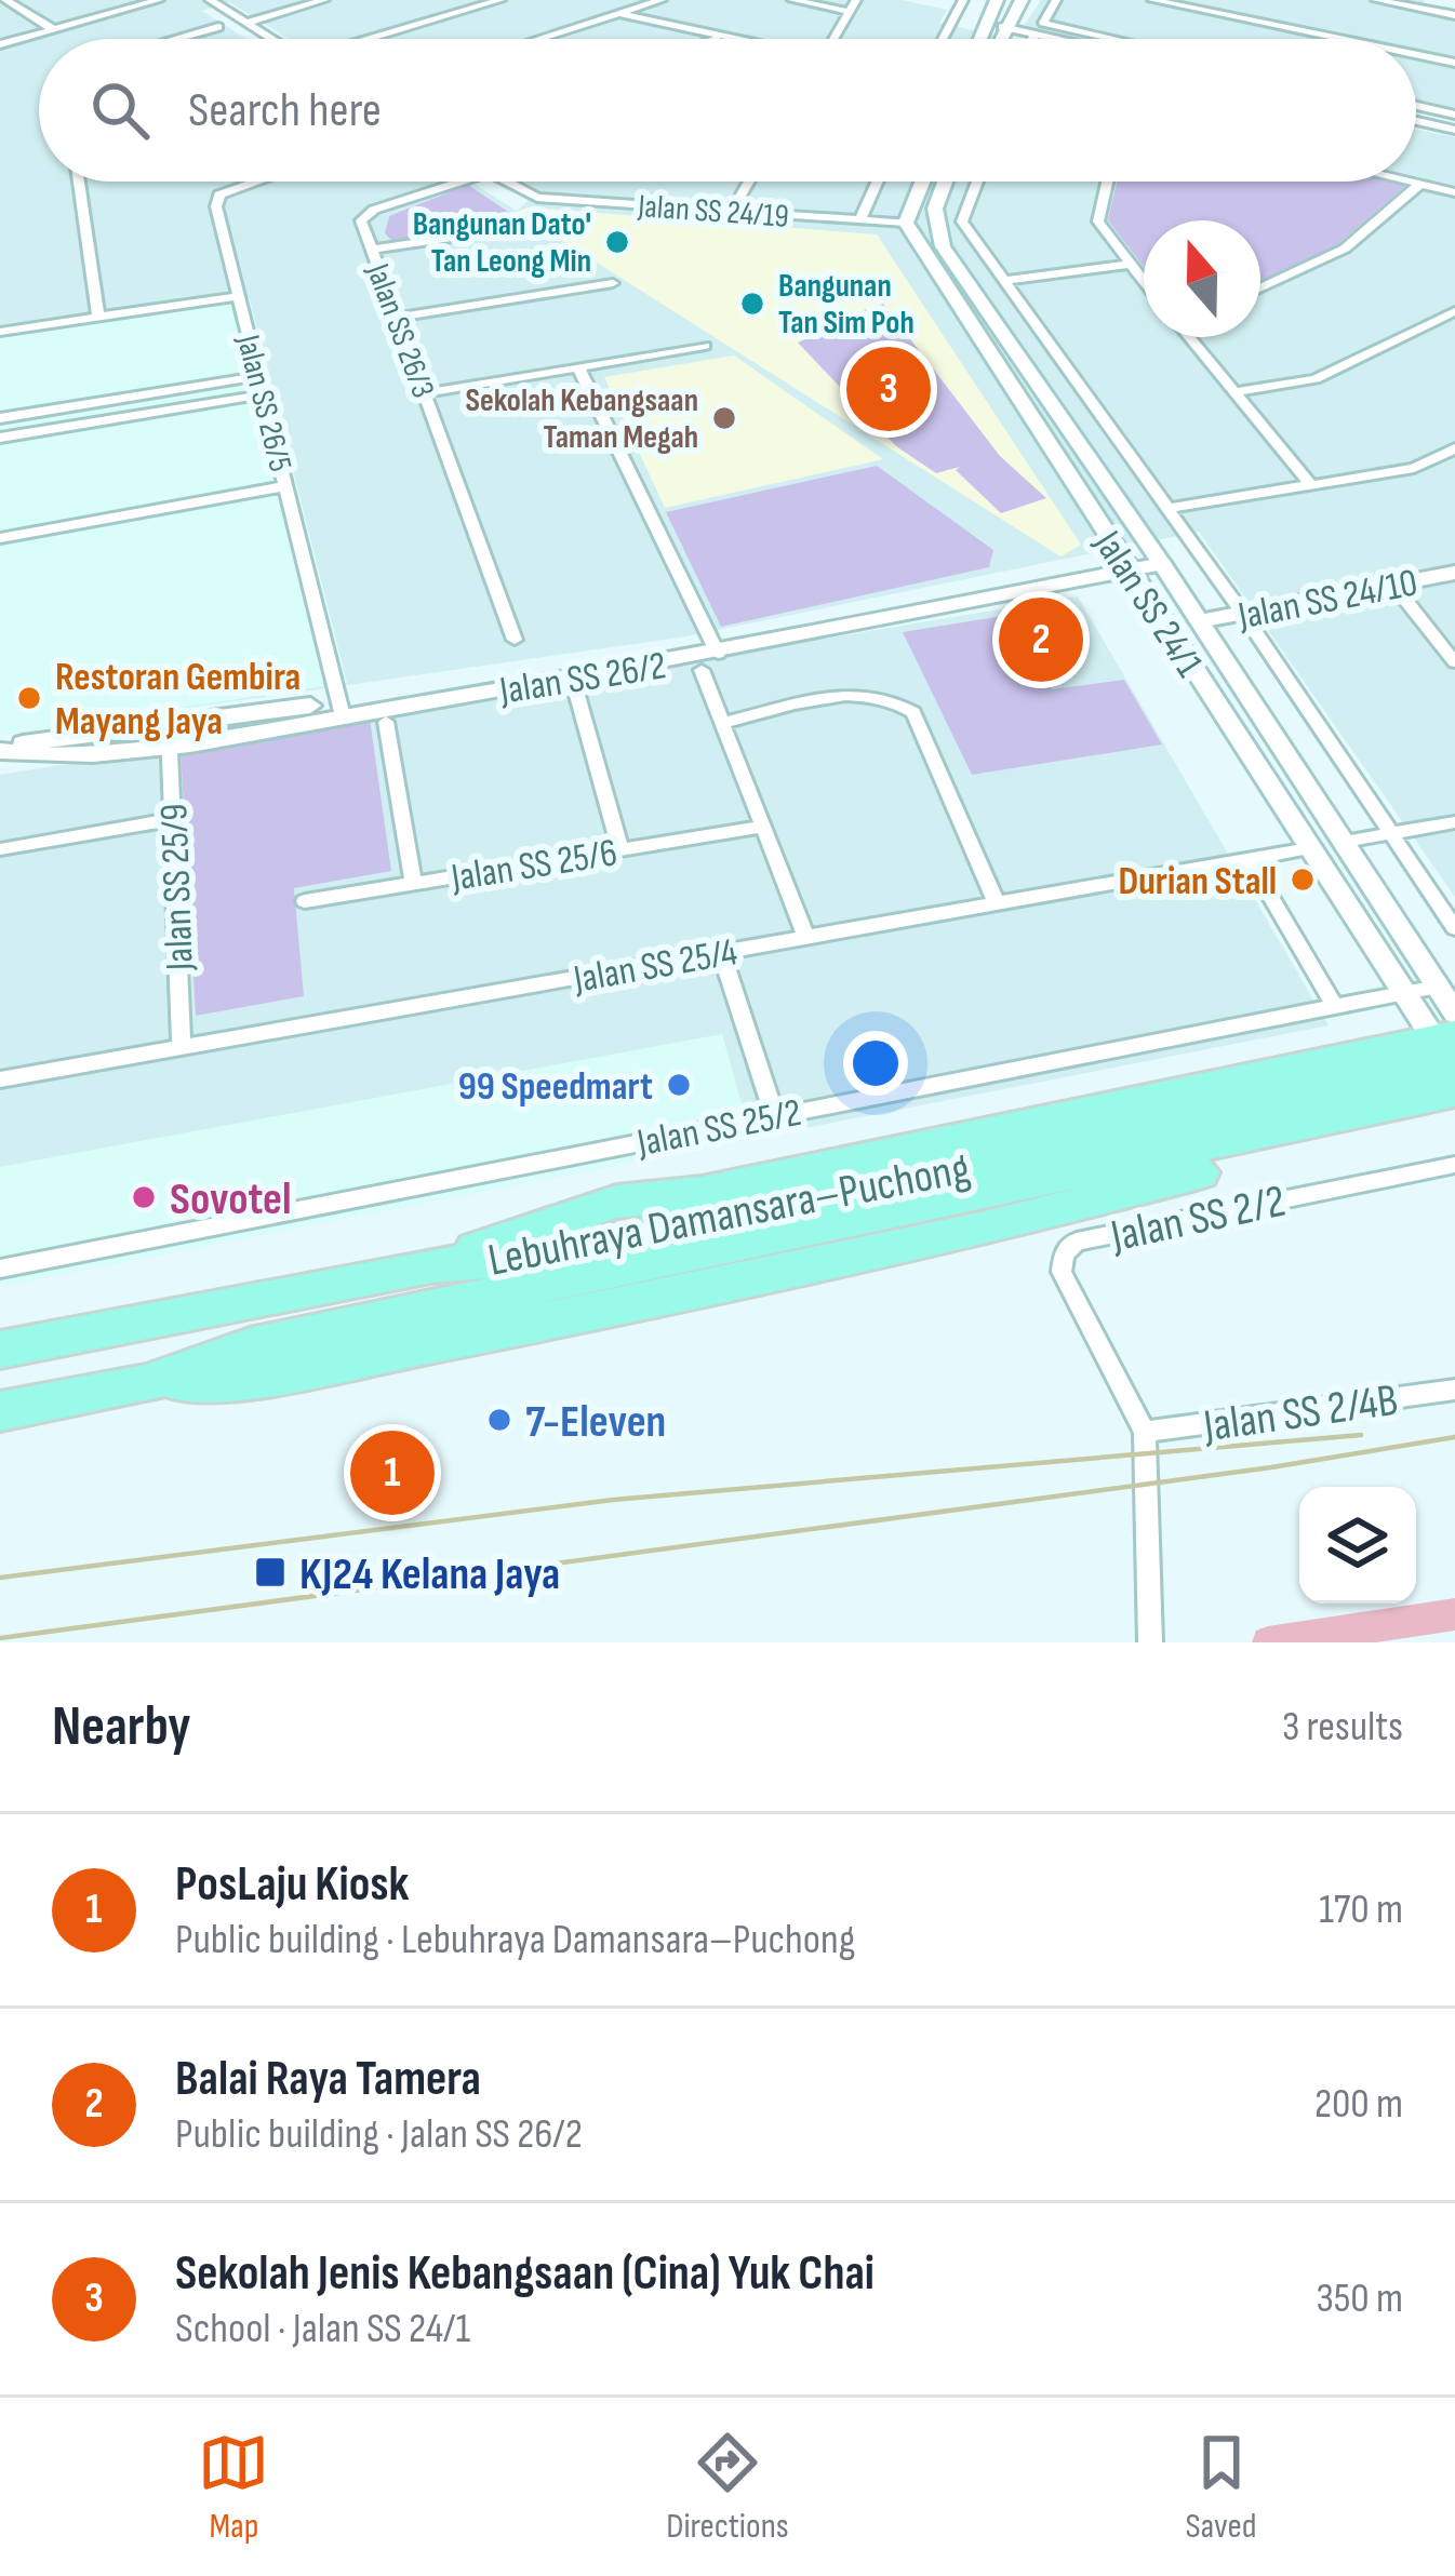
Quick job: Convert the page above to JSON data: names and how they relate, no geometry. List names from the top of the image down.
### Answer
{
  "streets": {
    "highway": ["Lebuhraya Damansara–Puchong"],
    "main road": ["Jalan SS 24/10", "Jalan SS 24/1", "Jalan SS 26/2"],
    "street": [
      "Jalan SS 24/19",
      "Jalan SS 26/3",
      "Jalan SS 26/5",
      "Jalan SS 25/6",
      "Jalan SS 25/9",
      "Jalan SS 25/4",
      "Jalan SS 25/2",
      "Jalan SS 2/2",
      "Jalan SS 2/4B"
    ]
  },
  "crossings": [
    ["Jalan SS 24/19", "Jalan SS 24/1"],
    ["Jalan SS 26/5", "Jalan SS 26/2"],
    ["Jalan SS 24/10", "Jalan SS 24/1"],
    ["Jalan SS 24/1", "Jalan SS 26/2"],
    ["Jalan SS 24/1", "Jalan SS 25/4"],
    ["Jalan SS 24/1", "Jalan SS 25/2"],
    ["Jalan SS 24/1", "Lebuhraya Damansara–Puchong"],
    ["Jalan SS 26/2", "Jalan SS 25/9"],
    ["Jalan SS 25/9", "Jalan SS 25/4"],
    ["Jalan SS 2/2", "Jalan SS 2/4B"]
  ],
  "places": {
    "other": [
      "Bangunan Dato' Tan Leong Min",
      "Bangunan Tan Sim Poh",
      "Sekolah Kebangsaan Taman Megah",
      "Restoran Gembira Mayang Jaya",
      "Durian Stall",
      "99 Speedmart",
      "Sovotel",
      "7-Eleven"
    ],
    "transit": ["KJ24 Kelana Jaya"]
  },
  "north": "top",
  "page": {
    "search": "Search here",
    "pins": ["3", "2", "1"],
    "heading": ["Nearby", "3 results"],
    "list": [
      {
        "mark": "1",
        "name": "PosLaju Kiosk",
        "note": "Public building · Lebuhraya Damansara–Puchong",
        "value": "170 m"
      },
      {
        "mark": "2",
        "name": "Balai Raya Tamera",
        "note": "Public building · Jalan SS 26/2",
        "value": "200 m"
      },
      {
        "mark": "3",
        "name": "Sekolah Jenis Kebangsaan (Cina) Yuk Chai",
        "note": "School · Jalan SS 24/1",
        "value": "350 m"
      }
    ],
    "nav": ["Map", "Directions", "Saved"]
  }
}
